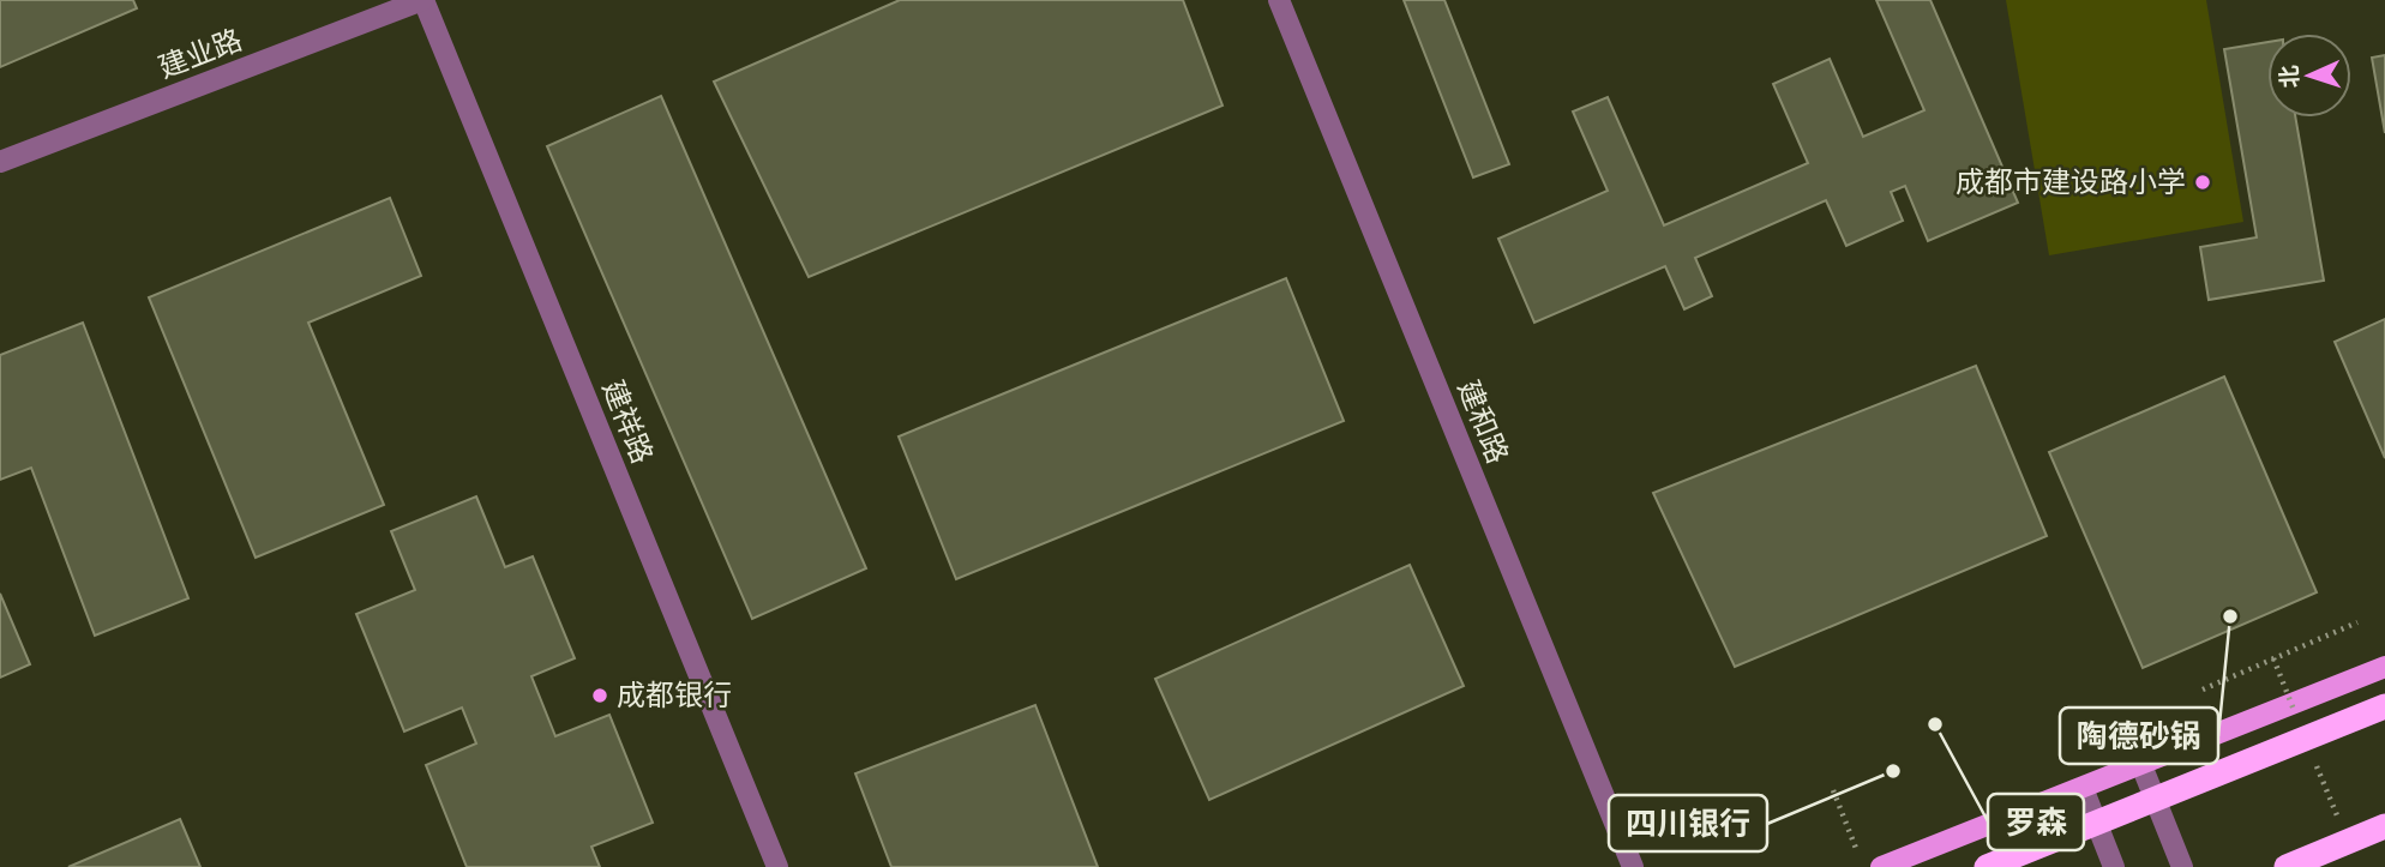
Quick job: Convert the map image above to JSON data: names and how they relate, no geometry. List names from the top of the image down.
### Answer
{
  "streets": {
    "street": ["建业路", "建祥路", "建和路"]
  },
  "crossings": [
    ["建业路", "建祥路"]
  ],
  "places": [
    "成都市建设路小学",
    "陶德砂锅",
    "成都银行",
    "罗森",
    "四川银行"
  ],
  "north": "left"
}
